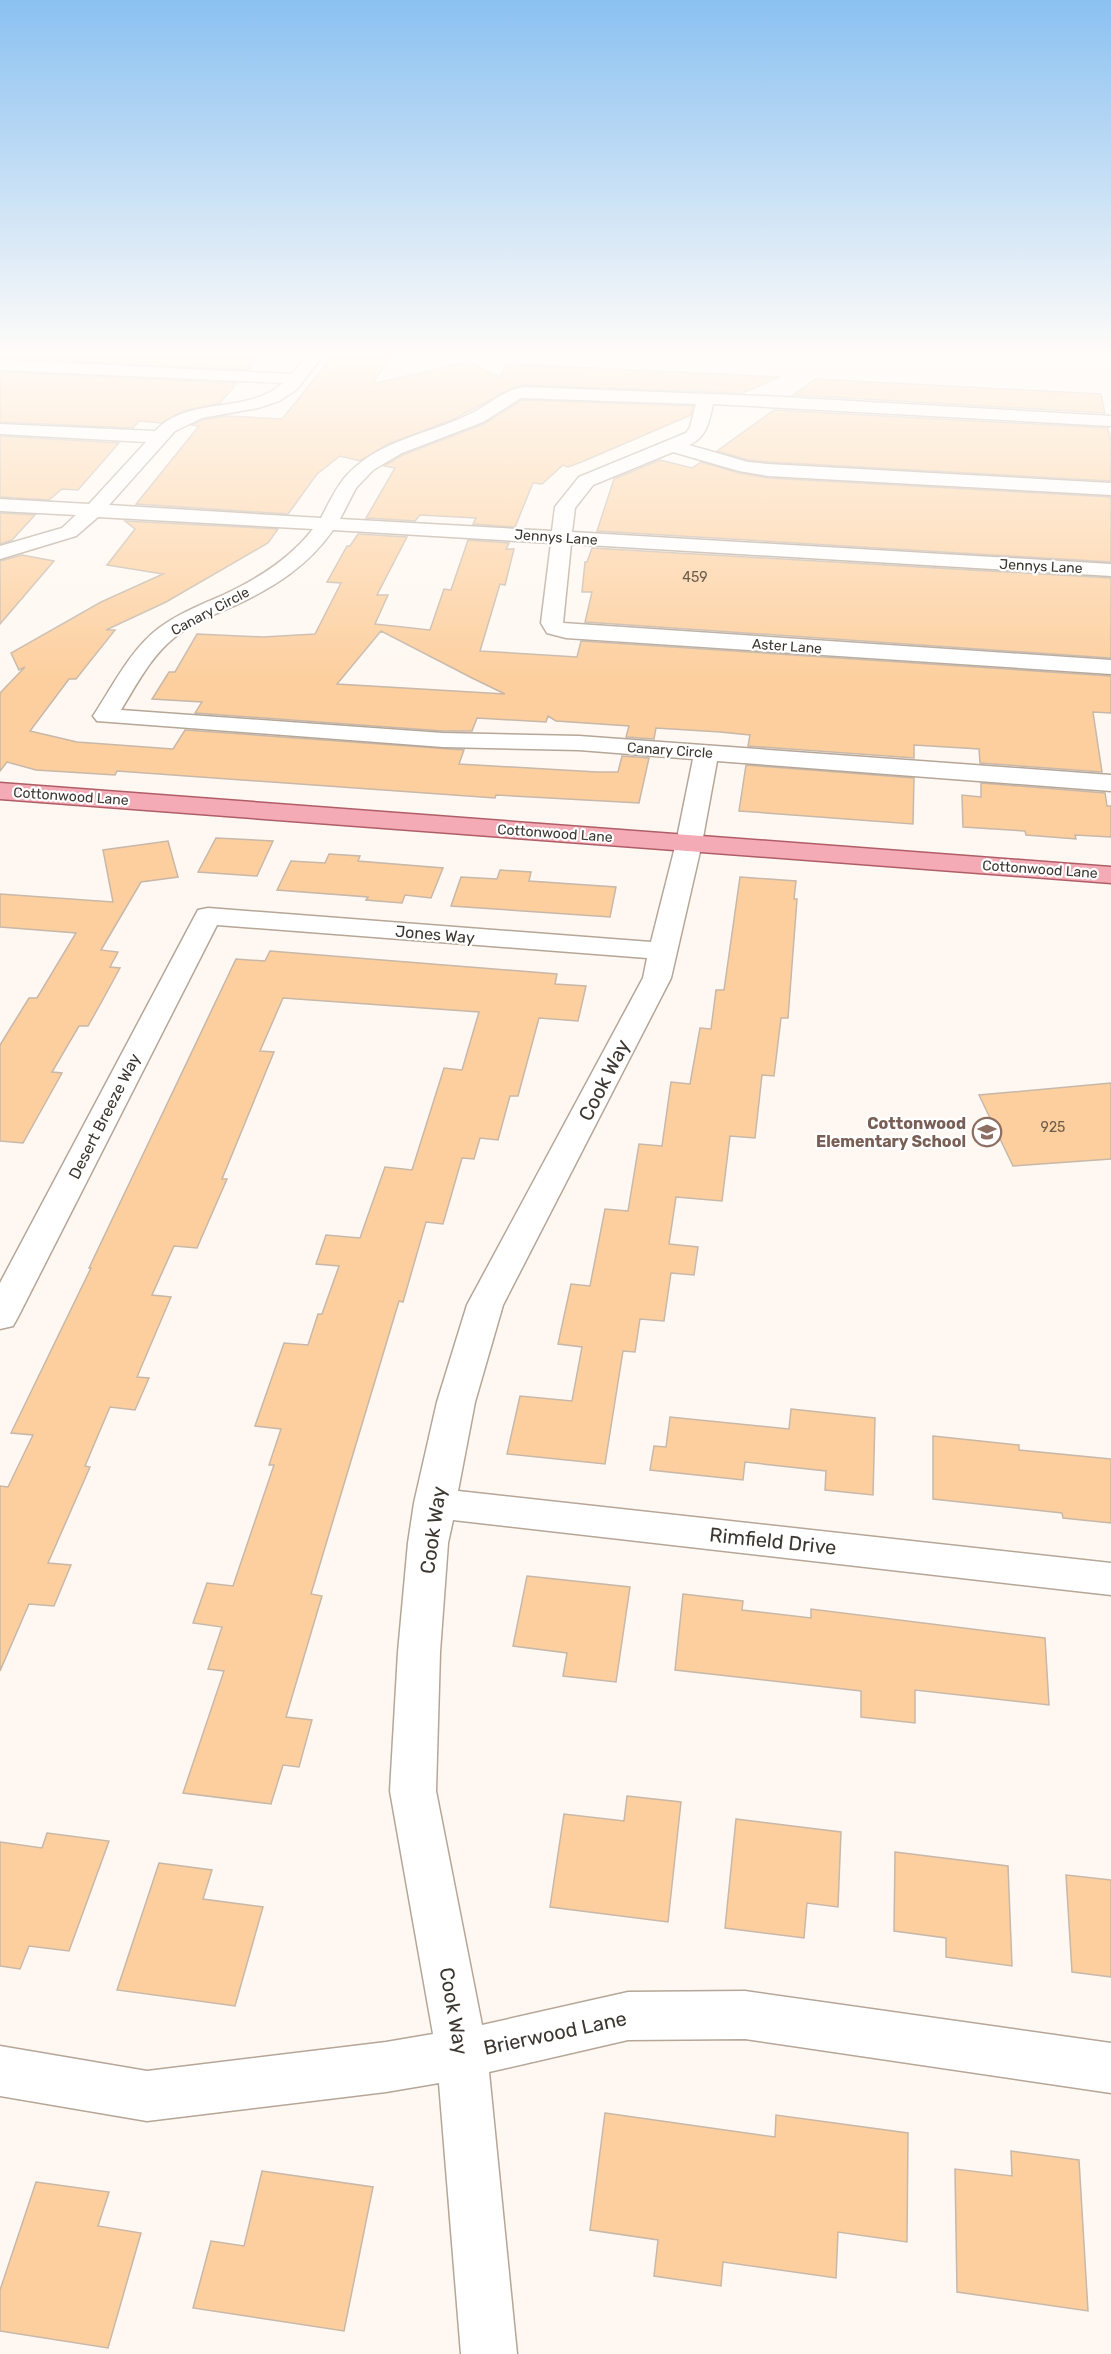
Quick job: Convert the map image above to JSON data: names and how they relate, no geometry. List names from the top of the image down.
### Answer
{
  "streets": {
    "main road": ["Cottonwood Lane"],
    "street": [
      "Jennys Lane",
      "Canary Circle",
      "Aster Lane",
      "Jones Way",
      "Cook Way",
      "Desert Breeze Way",
      "Rimfield Drive",
      "Brierwood Lane"
    ]
  },
  "crossings": [
    ["Jennys Lane", "Canary Circle"],
    ["Jennys Lane", "Aster Lane"],
    ["Canary Circle", "Cook Way"],
    ["Cottonwood Lane", "Cook Way"],
    ["Jones Way", "Cook Way"],
    ["Jones Way", "Desert Breeze Way"],
    ["Cook Way", "Rimfield Drive"],
    ["Cook Way", "Brierwood Lane"]
  ],
  "places": {
    "school or university": ["Cottonwood Elementary School"]
  },
  "house_numbers": ["459", "925"]
}
